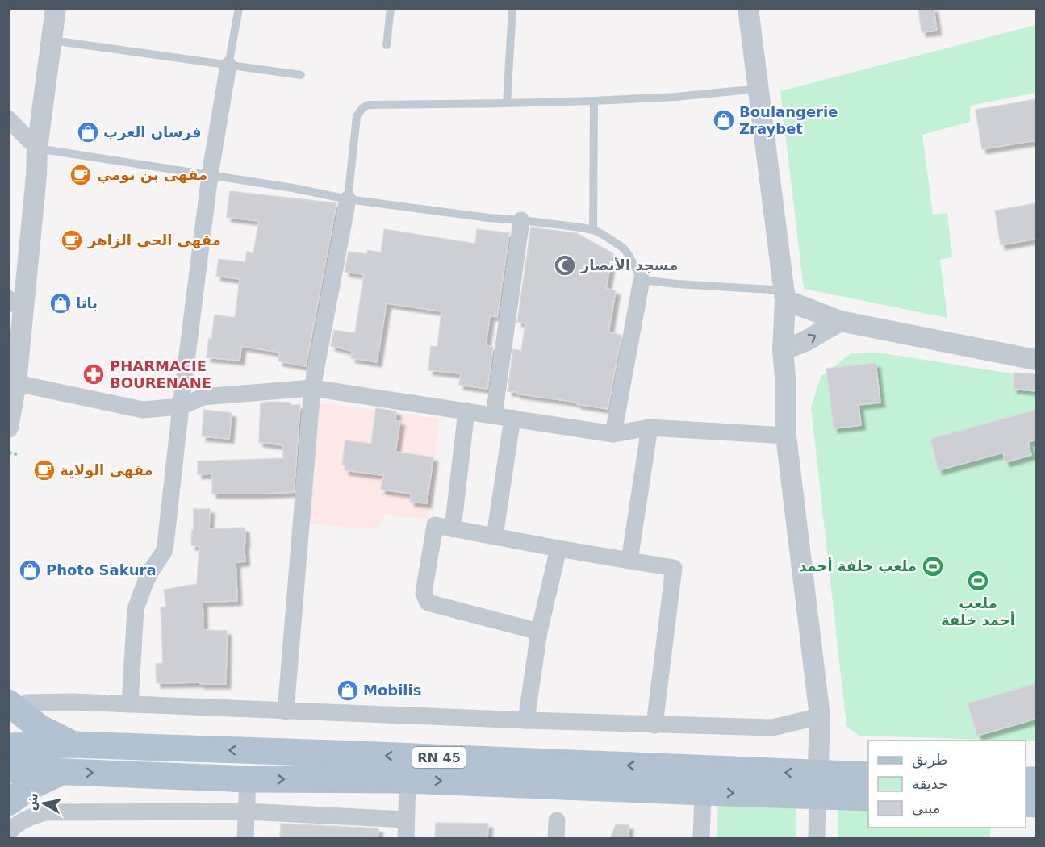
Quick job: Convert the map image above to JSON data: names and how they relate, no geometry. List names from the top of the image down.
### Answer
{
  "streets": {
    "main road": ["RN 45"]
  },
  "places": {
    "shop": [
      "Boulangerie Zraybet",
      "فرسان العرب",
      "باتا",
      "Photo Sakura",
      "Mobilis"
    ],
    "cafe": ["مقهى بن تومي", "مقهى الحي الزاهر", "مقهى الولاية"],
    "mosque": ["مسجد الأنصار"],
    "pharmacy": ["PHARMACIE BOURENANE"],
    "sports": ["ملعب خلفة أحمد", "ملعب أحمد خلفة"]
  },
  "legend": ["طريق", "حديقة", "مبنى"],
  "north": "left"
}
